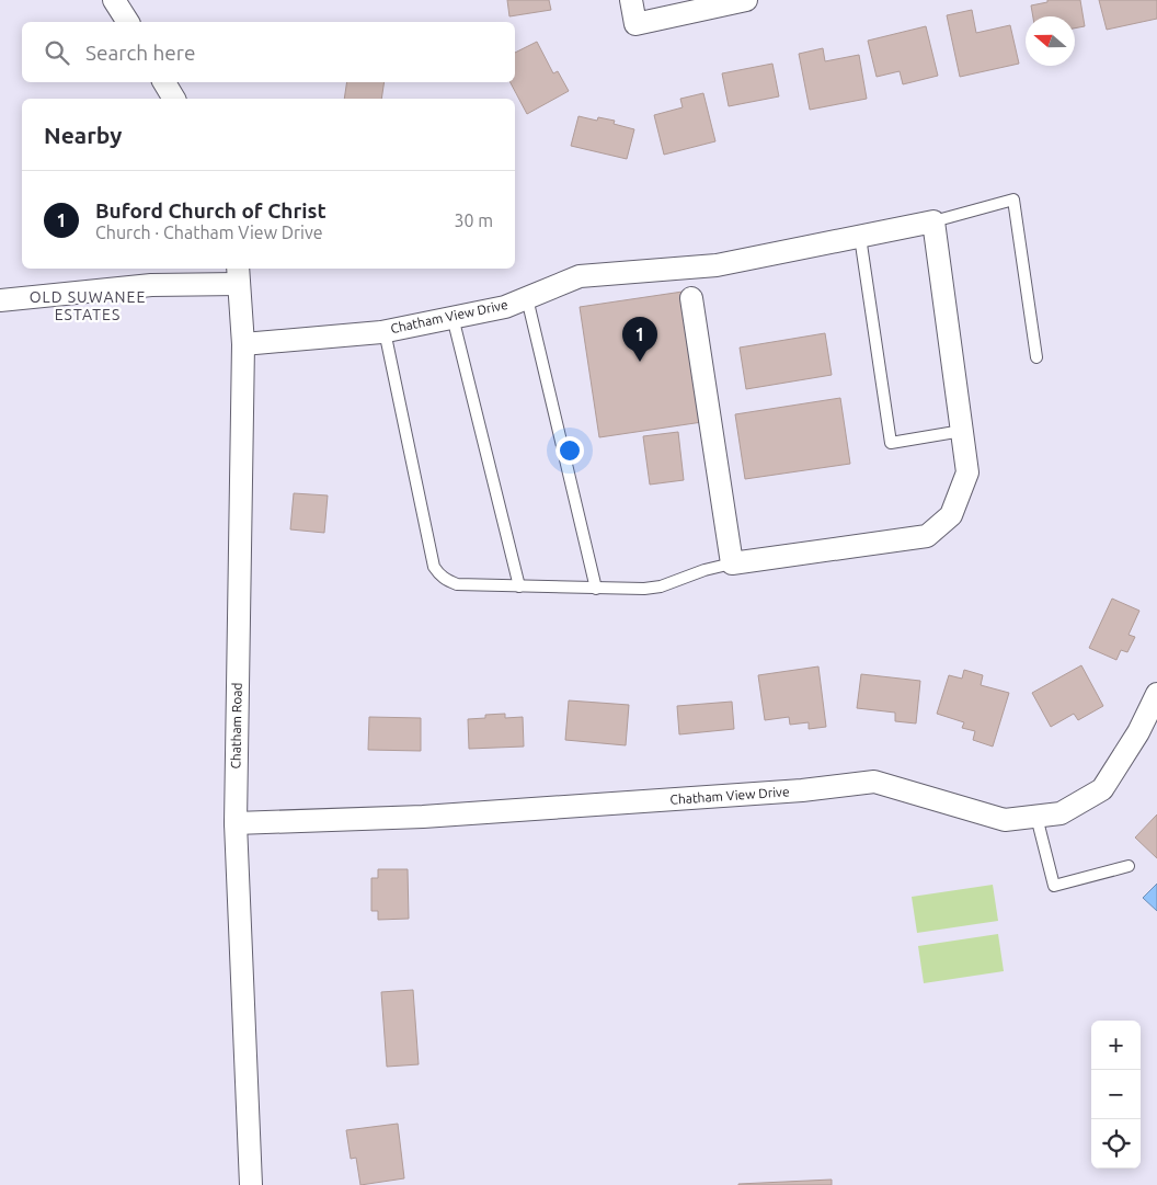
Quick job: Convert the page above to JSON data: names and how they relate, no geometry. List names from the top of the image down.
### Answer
{
  "streets": {
    "street": ["Chatham View Drive", "Chatham Road"]
  },
  "crossings": [
    ["Chatham View Drive", "Chatham Road"]
  ],
  "districts": ["OLD SUWANEE ESTATES"],
  "north": "left",
  "page": {
    "search": "Search here",
    "heading": "Nearby",
    "list": [
      {
        "mark": "1",
        "name": "Buford Church of Christ",
        "note": "Church · Chatham View Drive",
        "value": "30 m"
      }
    ],
    "pins": "1",
    "map_buttons": ["+", "−"]
  }
}
